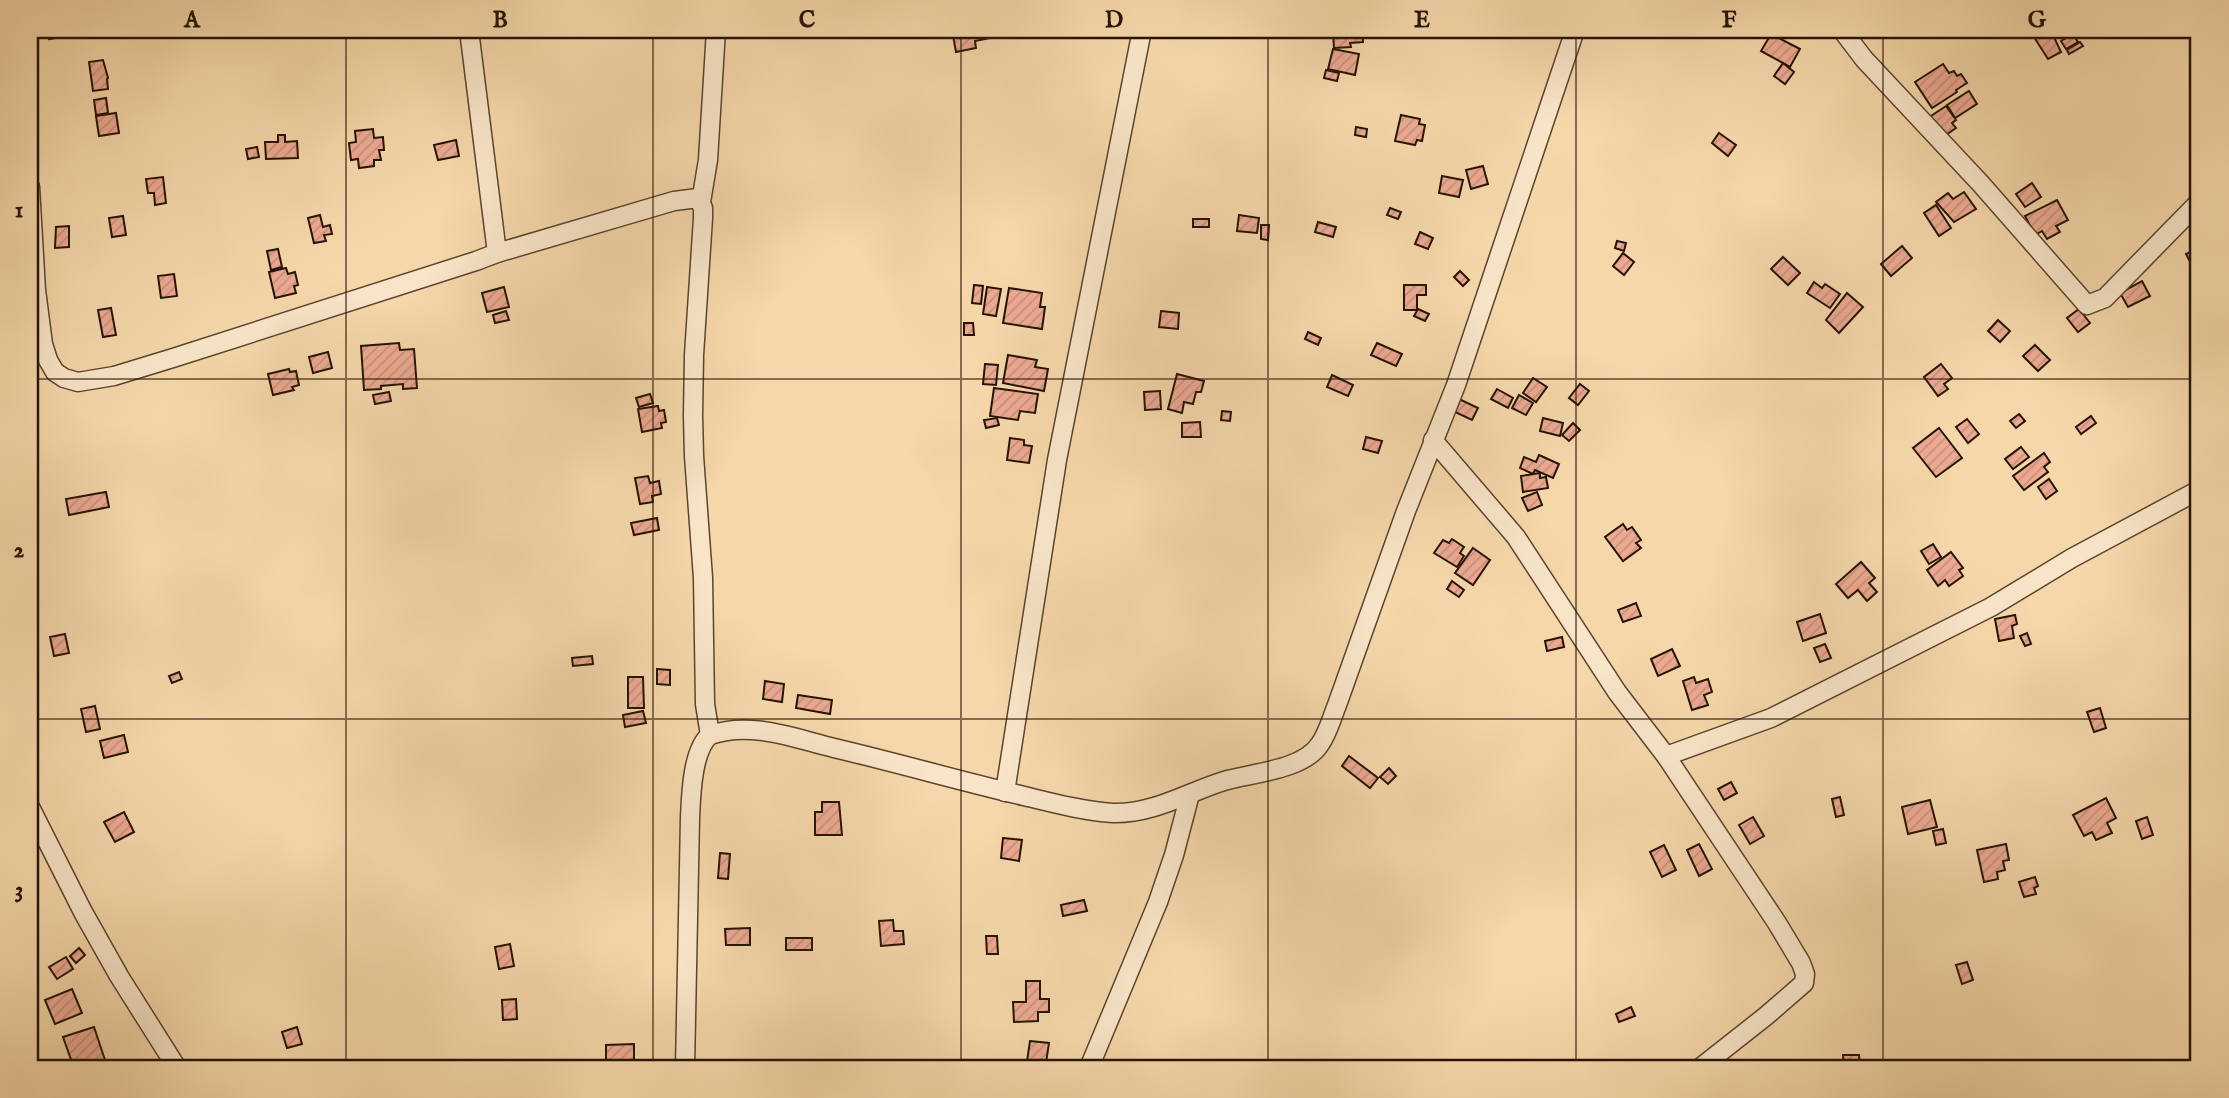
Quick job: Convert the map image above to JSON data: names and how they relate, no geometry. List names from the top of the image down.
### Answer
{
  "grid": {
    "columns": [
      "A",
      "B",
      "C",
      "D",
      "E",
      "F",
      "G"
    ],
    "rows": ["1", "2", "3"]
  }
}
